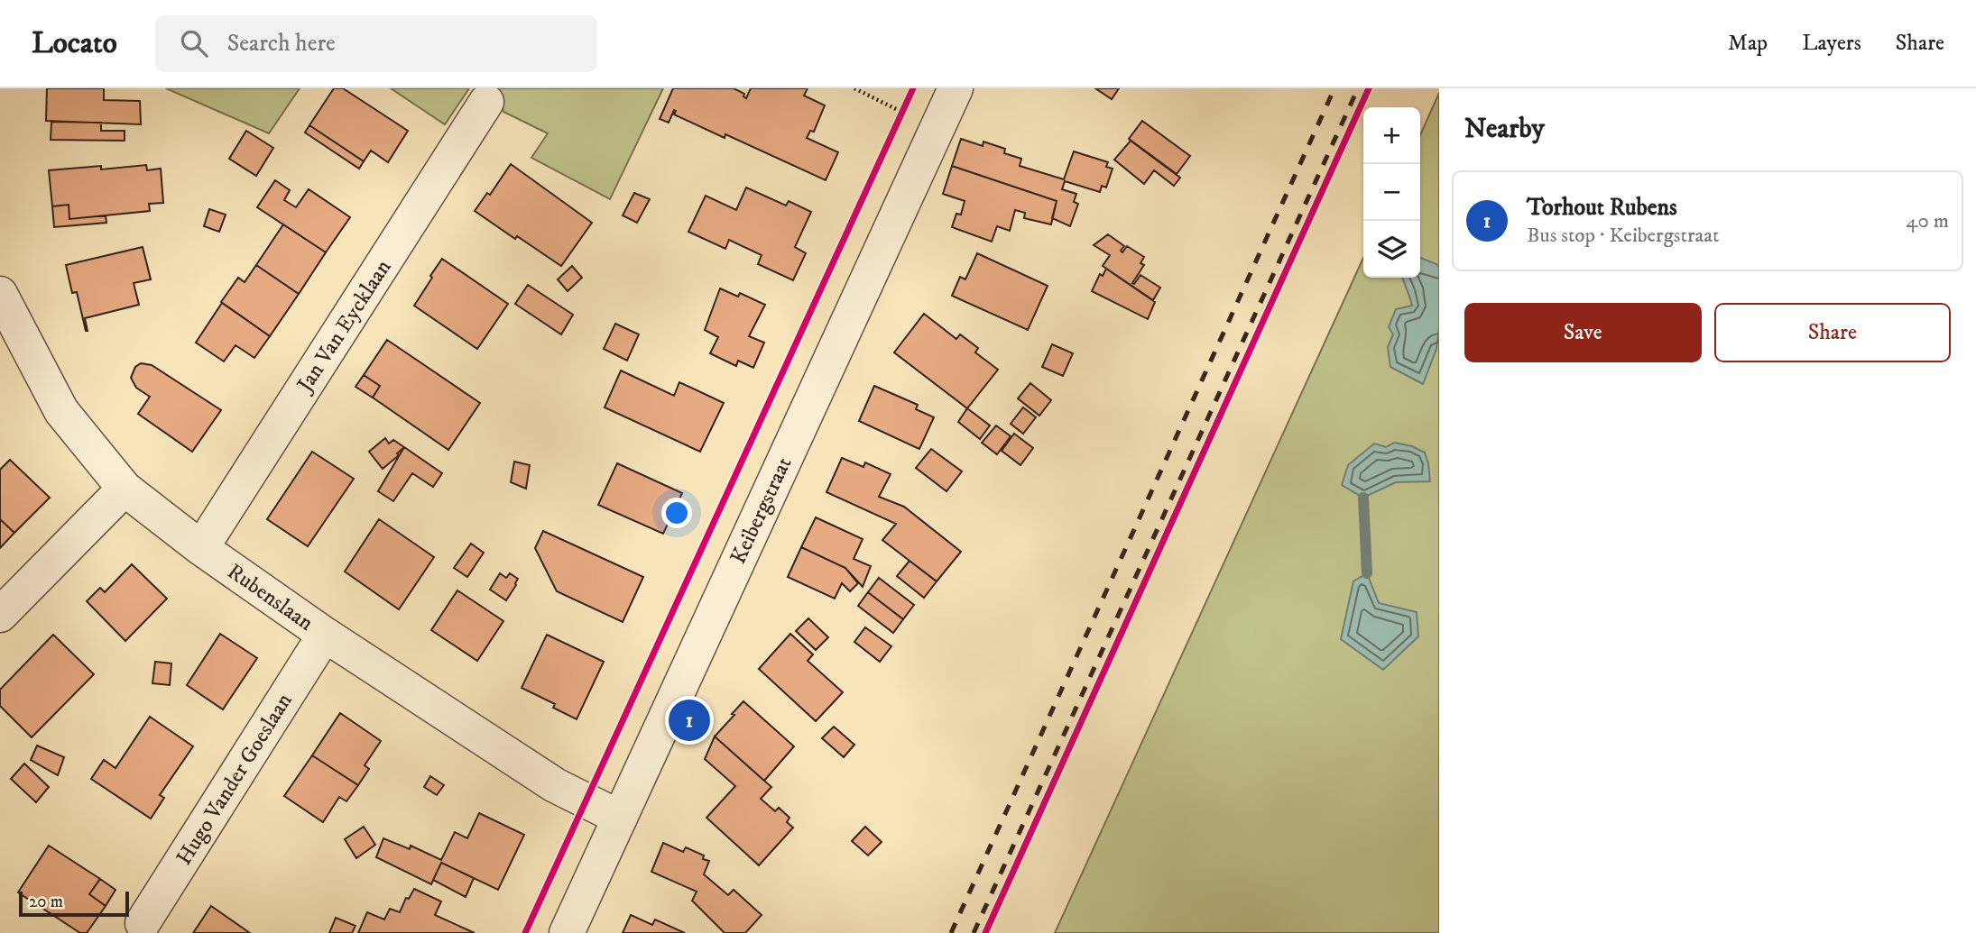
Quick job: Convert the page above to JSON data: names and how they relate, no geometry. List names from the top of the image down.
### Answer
{
  "streets": {
    "street": [
      "Jan Van Eycklaan",
      "Keibergstraat",
      "Rubenslaan",
      "Hugo Vander Goeslaan"
    ]
  },
  "crossings": [
    ["Jan Van Eycklaan", "Rubenslaan"],
    ["Keibergstraat", "Rubenslaan"],
    ["Rubenslaan", "Hugo Vander Goeslaan"]
  ],
  "scale_bar": "20 m",
  "page": {
    "header": "Locato",
    "search": "Search here",
    "nav": ["Map", "Layers", "Share"],
    "heading": "Nearby",
    "map_buttons": ["+", "−"],
    "list": [
      {
        "mark": "1",
        "name": "Torhout Rubens",
        "note": "Bus stop · Keibergstraat",
        "value": "40 m"
      }
    ],
    "buttons": ["Save", "Share"],
    "pins": "1",
    "scale": "20 m"
  }
}
